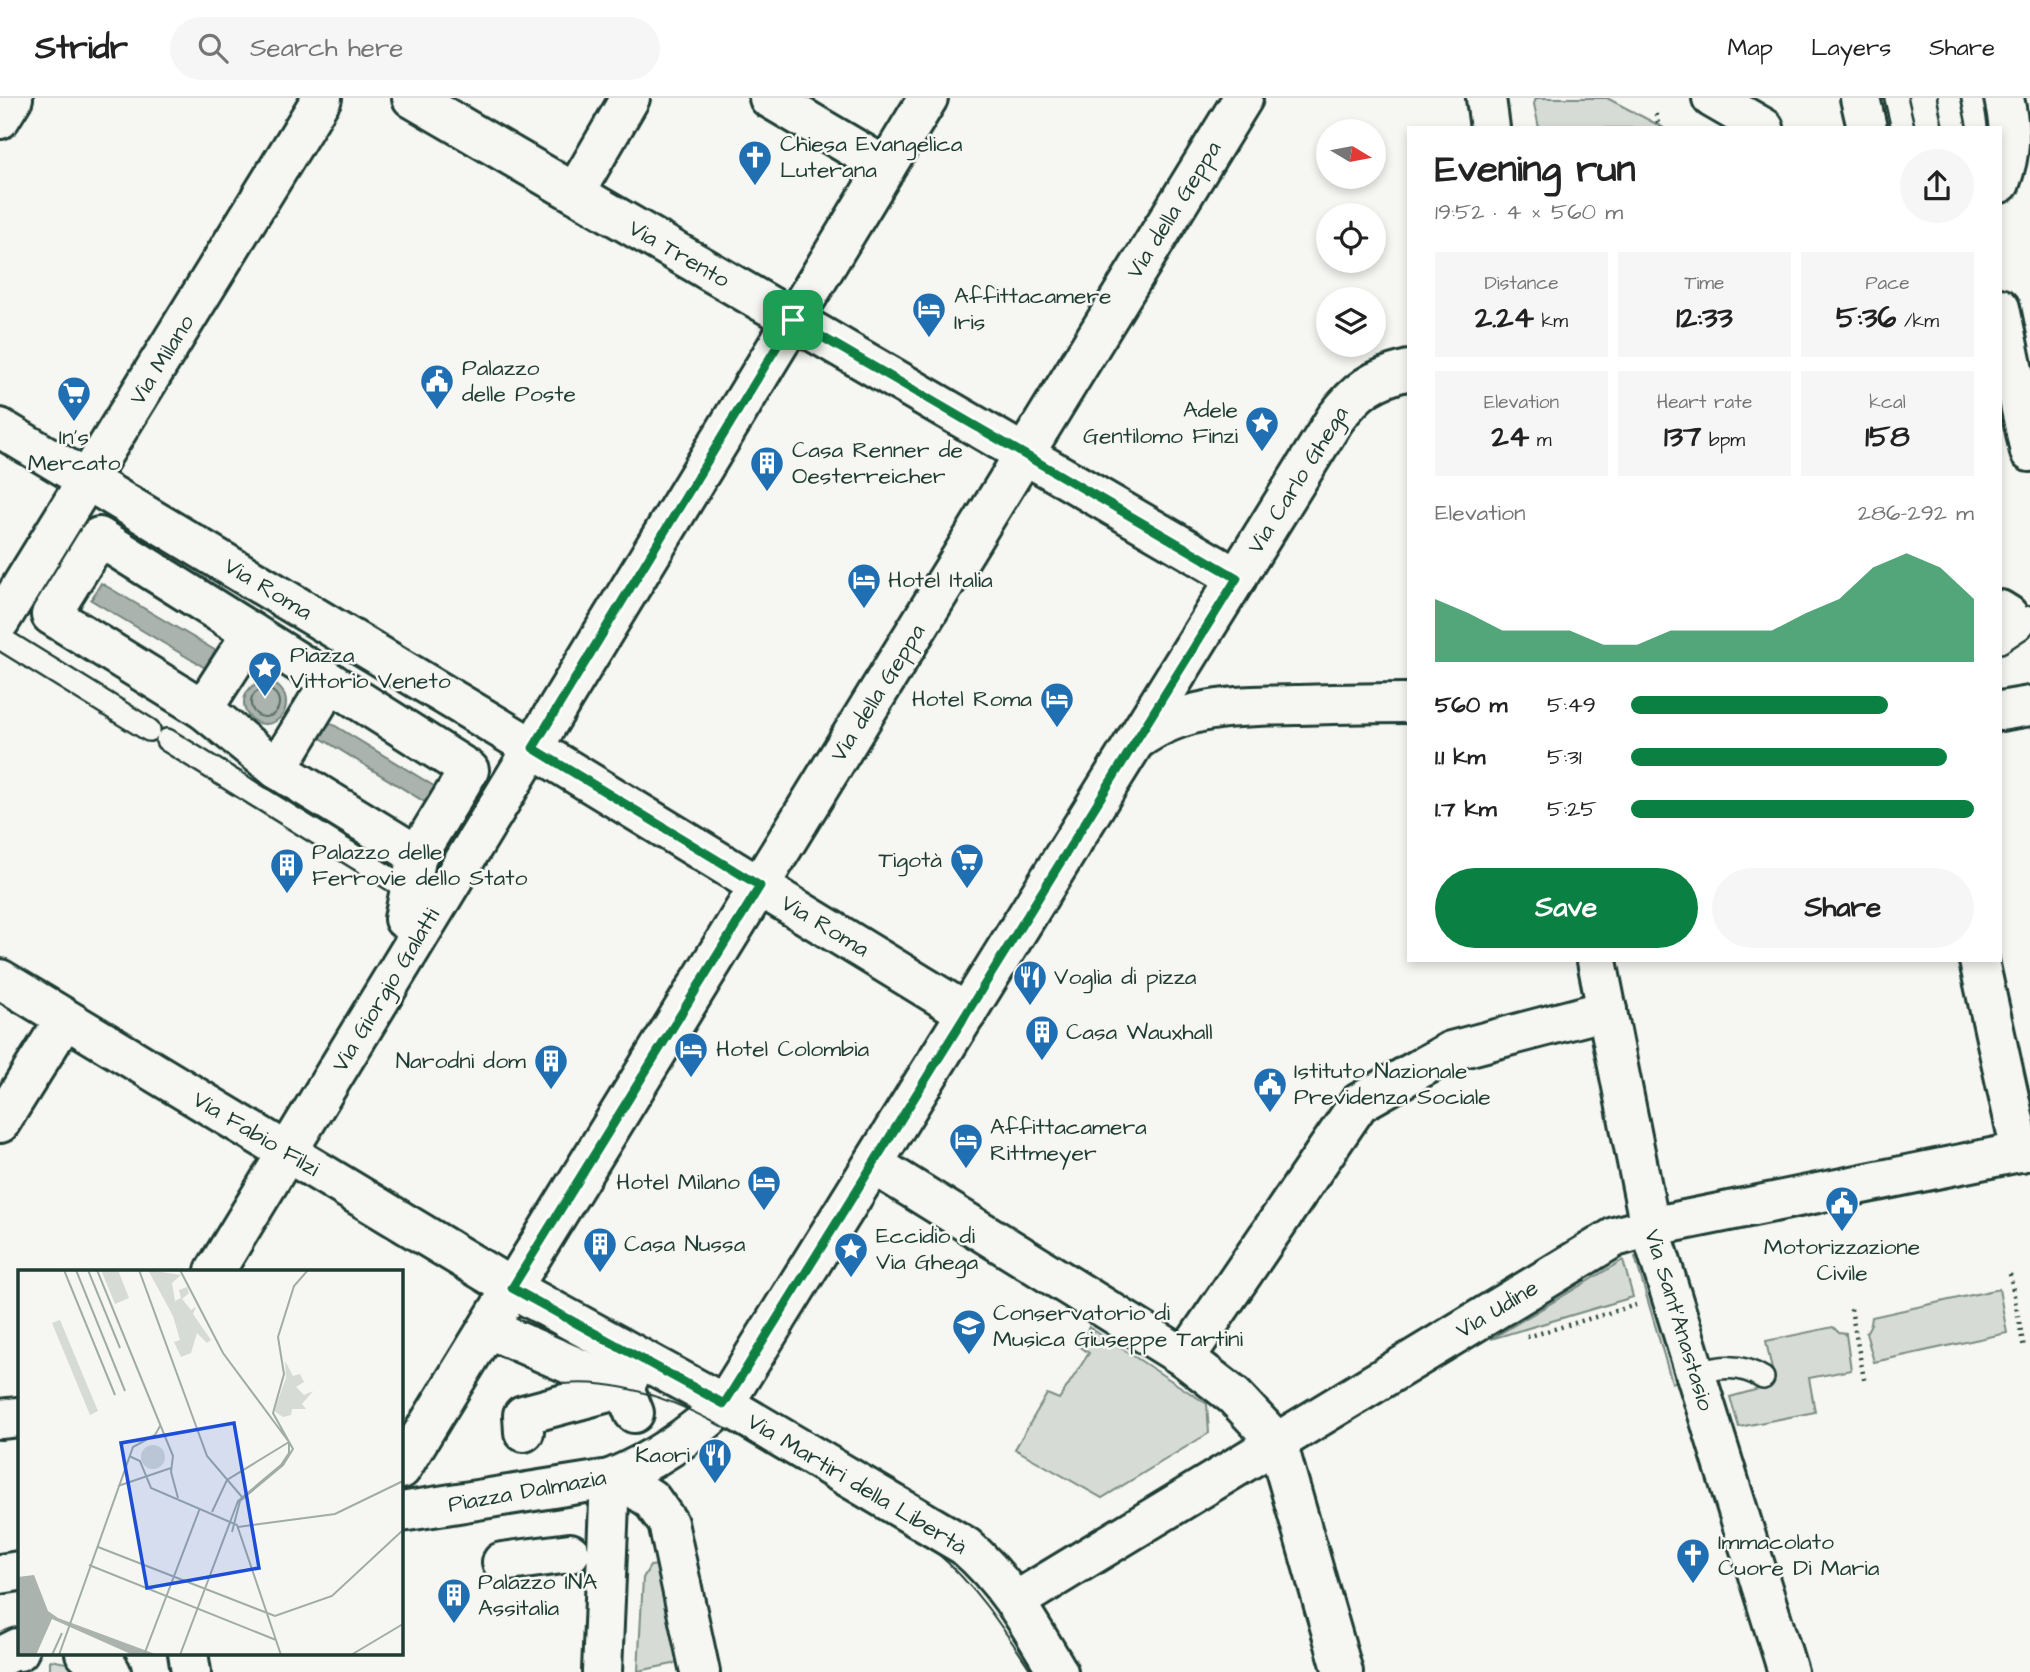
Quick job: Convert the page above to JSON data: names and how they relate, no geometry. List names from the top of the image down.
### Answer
{
  "streets": {
    "street": [
      "Via della Geppa",
      "Via Trento",
      "Via Milano",
      "Via Carlo Ghega",
      "Via Roma",
      "Via Giorgio Galatti",
      "Via Fabio Filzi",
      "Via Udine",
      "Via Sant'Anastasio",
      "Via Martiri della Libertà",
      "Piazza Dalmazia"
    ]
  },
  "crossings": [
    ["Via della Geppa", "Via Trento"],
    ["Via della Geppa", "Via Roma"],
    ["Via della Geppa", "Via Fabio Filzi"],
    ["Via Trento", "Via Carlo Ghega"],
    ["Via Trento", "Via Giorgio Galatti"],
    ["Via Milano", "Via Roma"],
    ["Via Carlo Ghega", "Via Roma"],
    ["Via Carlo Ghega", "Via Martiri della Libertà"],
    ["Via Carlo Ghega", "Piazza Dalmazia"],
    ["Via Roma", "Via Giorgio Galatti"],
    ["Via Giorgio Galatti", "Via Fabio Filzi"],
    ["Via Udine", "Via Sant'Anastasio"],
    ["Via Udine", "Via Martiri della Libertà"],
    ["Via Martiri della Libertà", "Piazza Dalmazia"]
  ],
  "places": {
    "church": ["Chiesa Evangelica Luterana", "Immacolato Cuore Di Maria"],
    "hotel": [
      "Affittacamere Iris",
      "Hotel Italia",
      "Hotel Roma",
      "Hotel Colombia",
      "Affittacamera Rittmeyer",
      "Hotel Milano"
    ],
    "public building": ["Palazzo delle Poste", "Istituto Nazionale Previdenza Sociale", "Motorizzazione Civile"],
    "supermarket": ["In's Mercato", "Tigotà"],
    "place": ["Adele Gentilomo Finzi", "Piazza Vittorio Veneto", "Eccidio di Via Ghega"],
    "building": [
      "Casa Renner de Oesterreicher",
      "Palazzo delle Ferrovie dello Stato",
      "Casa Wauxhall",
      "Narodni dom",
      "Casa Nussa",
      "Palazzo INA Assitalia"
    ],
    "restaurant": ["Voglia di pizza", "Kaori"],
    "school or university": ["Conservatorio di Musica Giuseppe Tartini"]
  },
  "north": "right",
  "page": {
    "header": "Stridr",
    "search": "Search here",
    "nav": ["Map", "Layers", "Share"],
    "heading": ["Evening run", "19:52 · 4 × 560 m"],
    "stats": [
      ["Distance", "2.24 km"],
      ["Time", "12:33"],
      ["Pace", "5:36 /km"],
      ["Elevation", "24 m"],
      ["Heart rate", "137 bpm"],
      ["kcal", "158"]
    ],
    "chart": ["Elevation", "286–292 m"],
    "list": [
      {
        "name": "560 m",
        "note": "5:49"
      },
      {
        "name": "1.1 km",
        "note": "5:31"
      },
      {
        "name": "1.7 km",
        "note": "5:25"
      }
    ],
    "buttons": ["Save", "Share"]
  }
}
